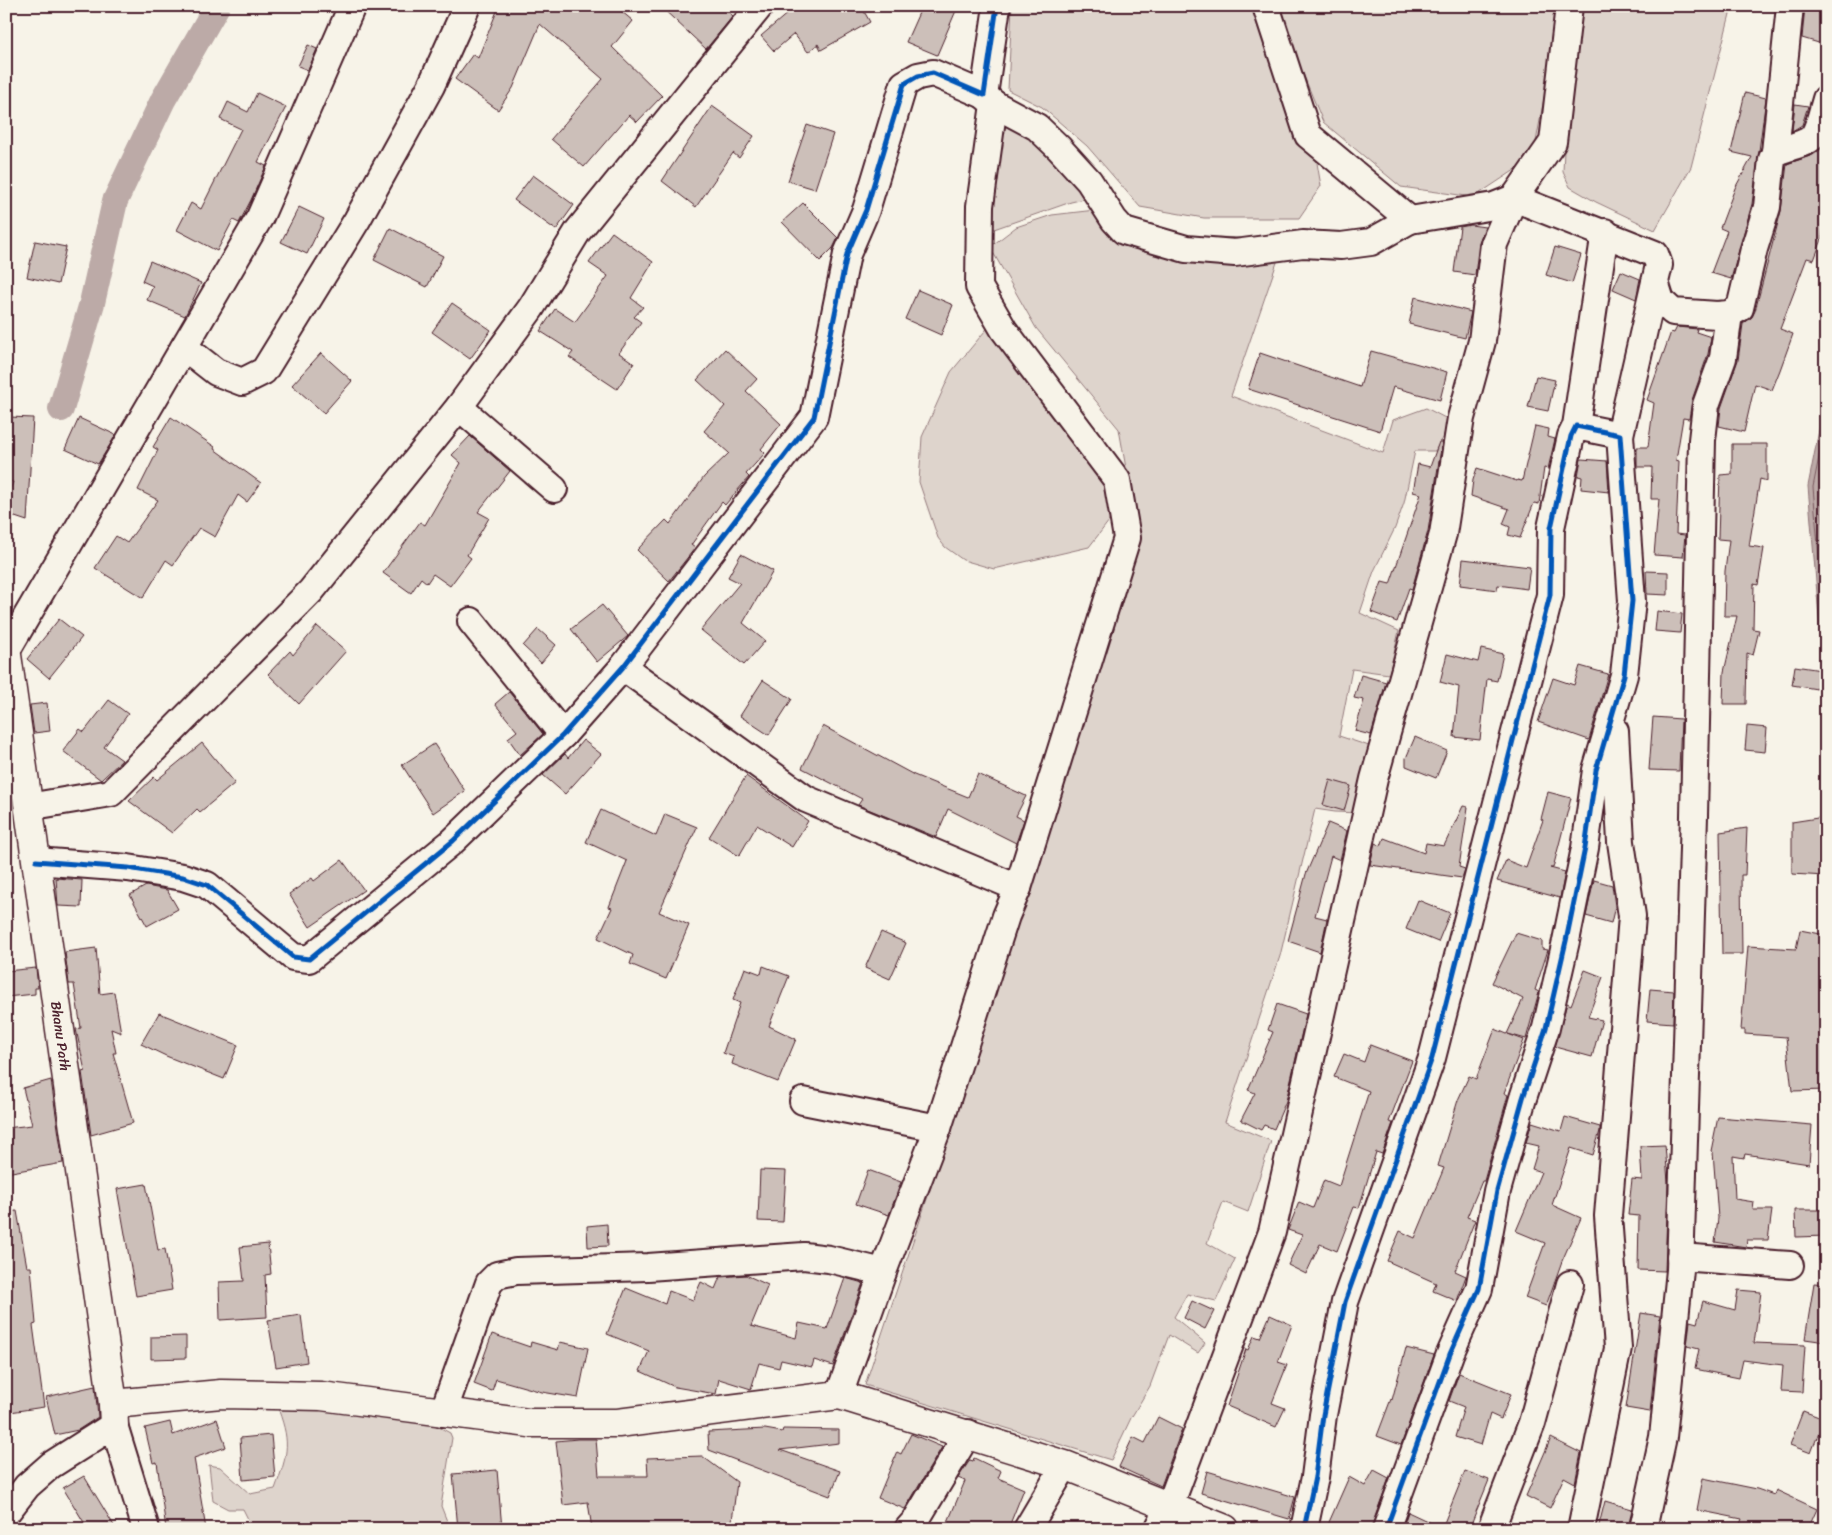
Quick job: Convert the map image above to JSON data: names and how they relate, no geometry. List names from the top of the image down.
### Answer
{
  "streets": {
    "street": ["Bhanu Path"]
  }
}
